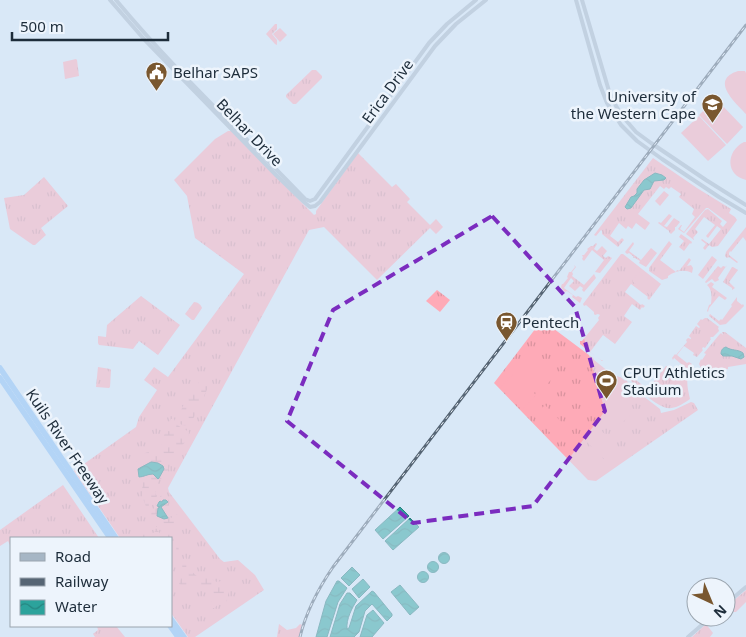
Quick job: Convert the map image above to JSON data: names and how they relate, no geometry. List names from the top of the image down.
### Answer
{
  "streets": {
    "highway": ["Kuils River Freeway"],
    "main road": ["Erica Drive", "Belhar Drive"]
  },
  "crossings": [
    ["Erica Drive", "Belhar Drive"]
  ],
  "places": {
    "public building": ["Belhar SAPS"],
    "school or university": ["University of the Western Cape"],
    "station": ["Pentech"],
    "sports": ["CPUT Athletics Stadium"]
  },
  "legend": ["Road", "Railway", "Water"],
  "scale_bar": "500 m",
  "north": "bottom right"
}
